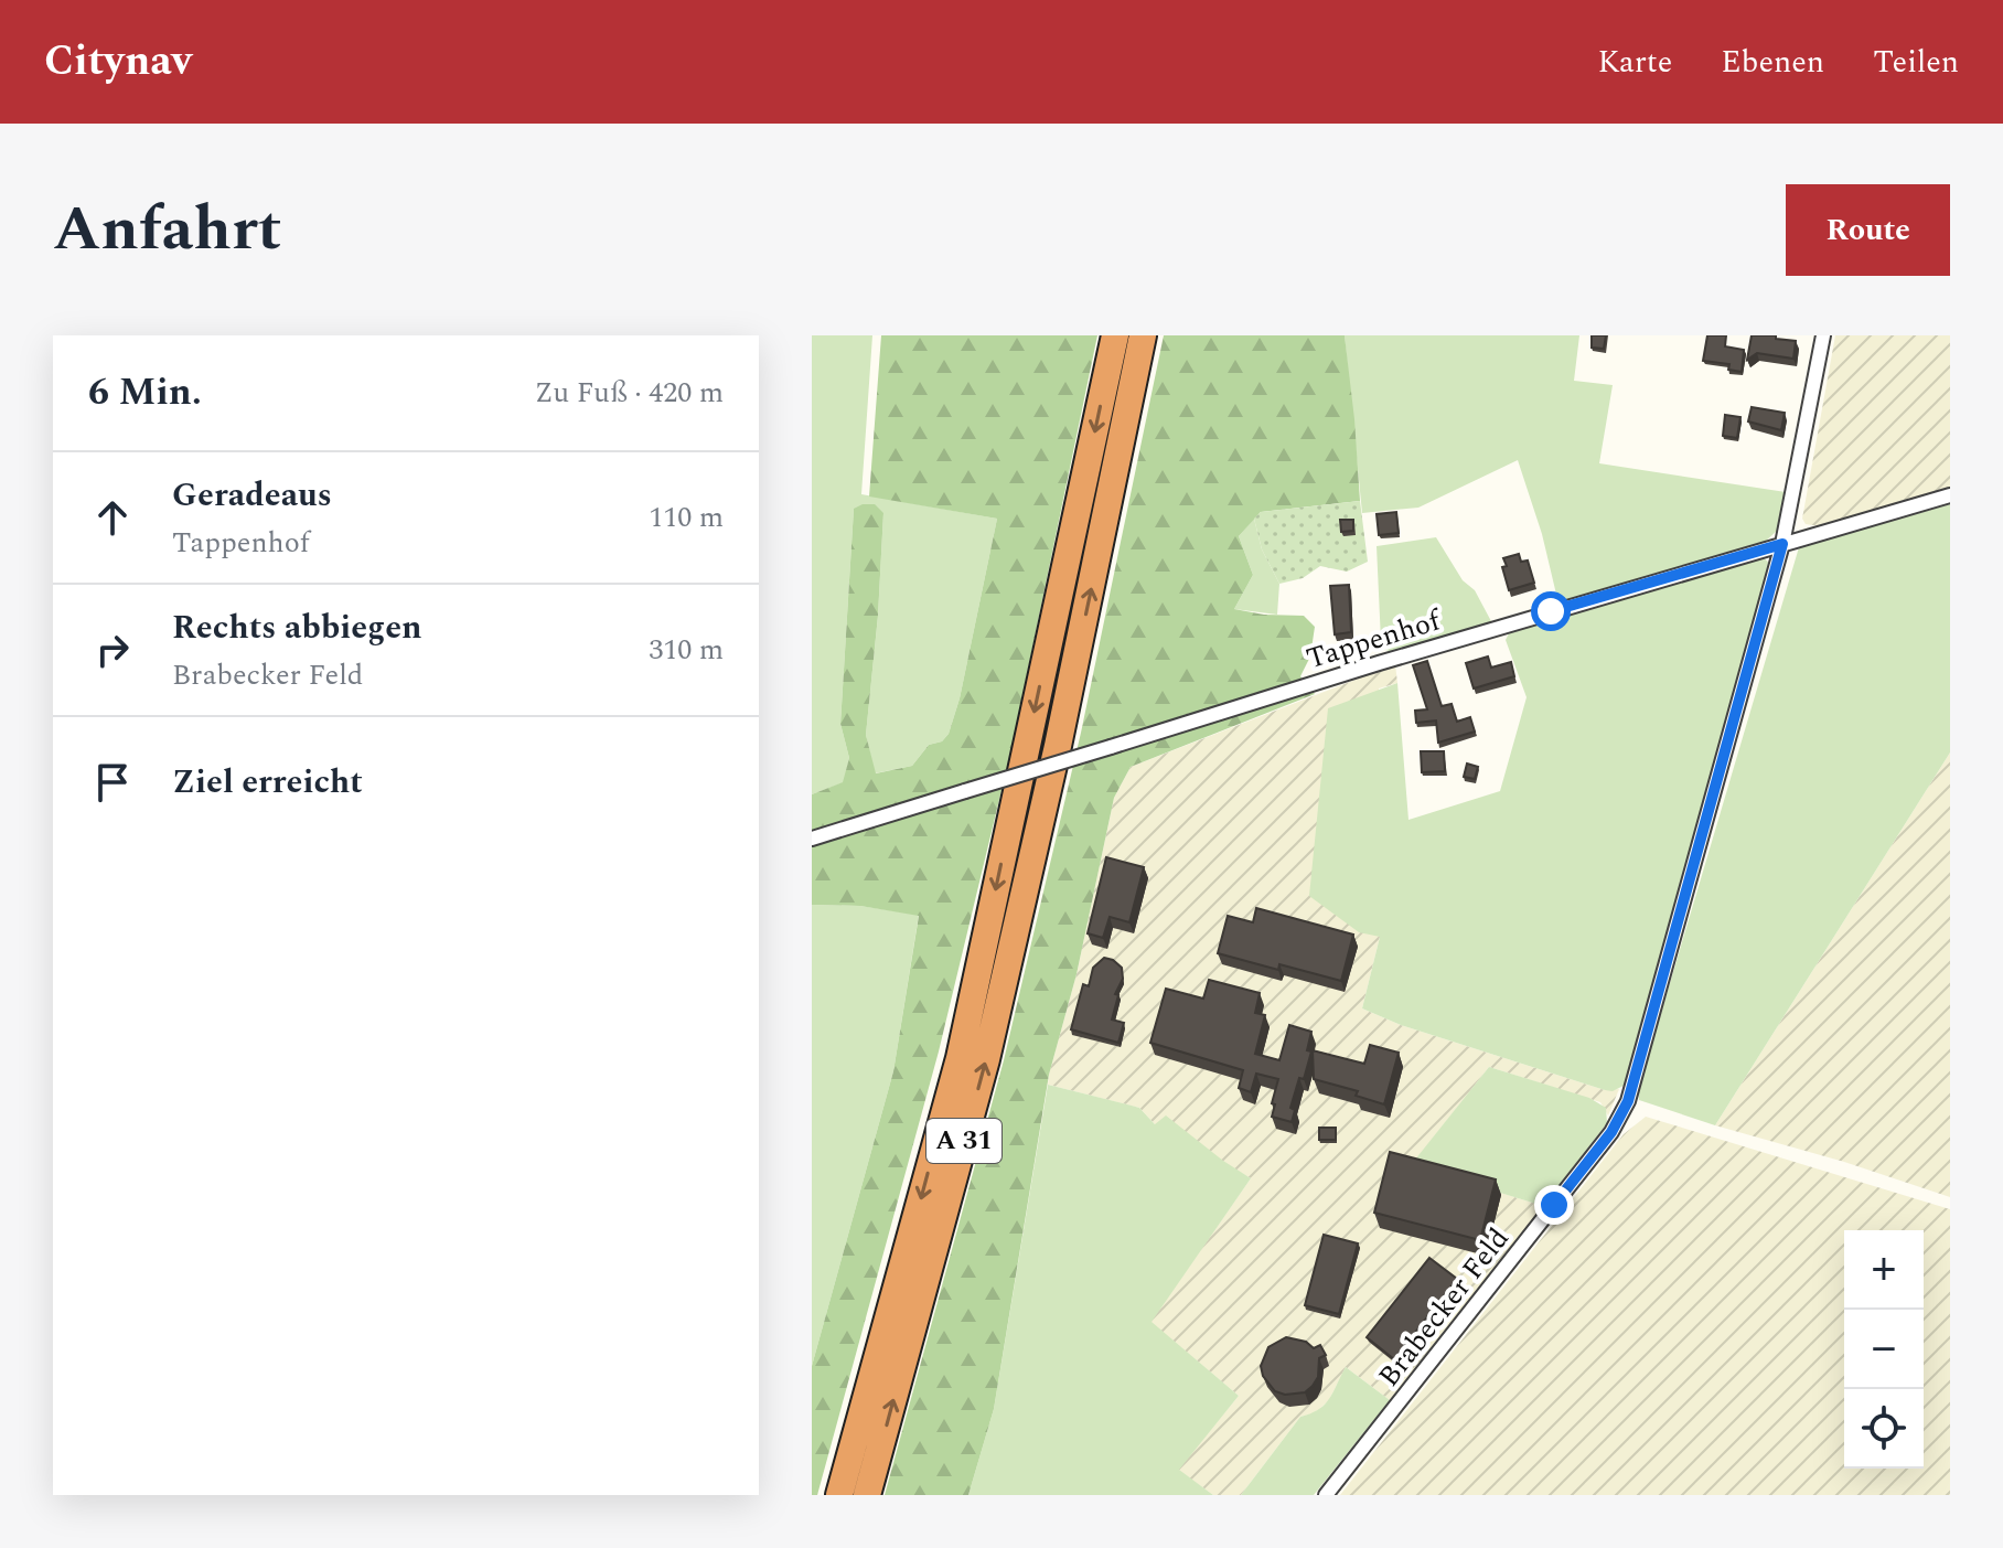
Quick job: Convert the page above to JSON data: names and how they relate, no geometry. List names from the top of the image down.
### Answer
{
  "streets": {
    "highway": ["A 31"],
    "street": ["Tappenhof", "Brabecker Feld"]
  },
  "crossings": [
    ["Tappenhof", "Brabecker Feld"]
  ],
  "page": {
    "header": "Citynav",
    "nav": ["Karte", "Ebenen", "Teilen"],
    "title": "Anfahrt",
    "buttons": "Route",
    "heading": ["6 Min.", "Zu Fuß · 420 m"],
    "list": [
      ["Geradeaus", "Tappenhof", "110 m"],
      ["Rechts abbiegen", "Brabecker Feld", "310 m"],
      "Ziel erreicht"
    ],
    "map_buttons": ["+", "−"]
  }
}
